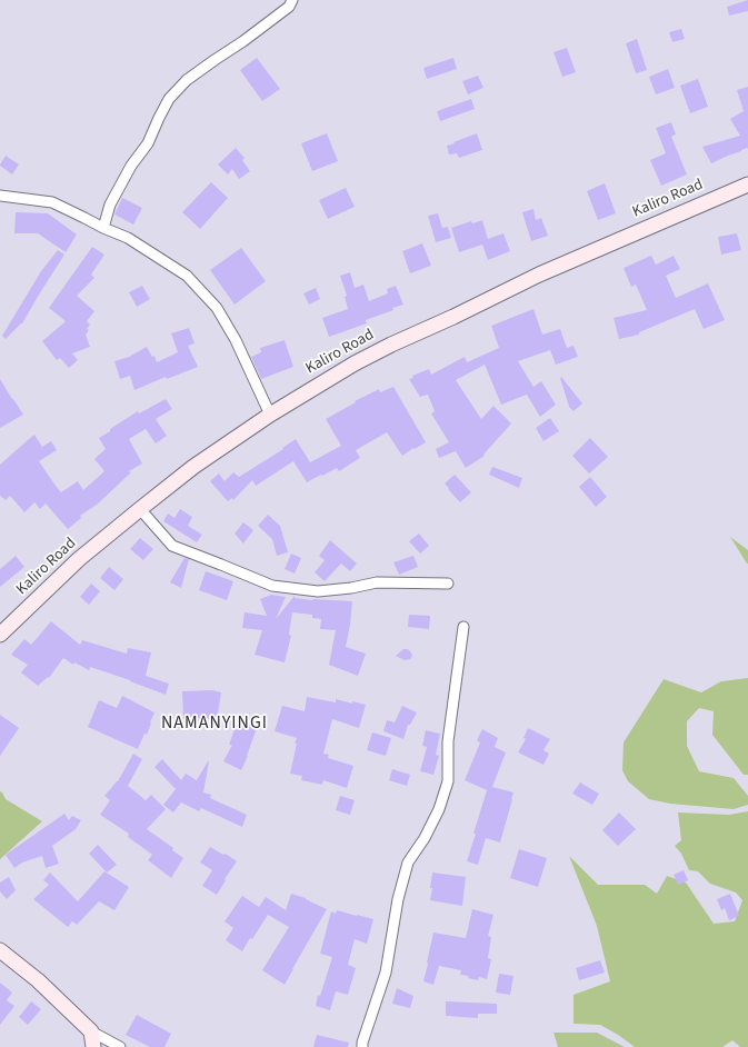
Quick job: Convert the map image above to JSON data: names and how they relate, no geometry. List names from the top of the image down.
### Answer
{
  "streets": {
    "main road": ["Kaliro Road"]
  },
  "districts": ["NAMANYINGI"]
}
